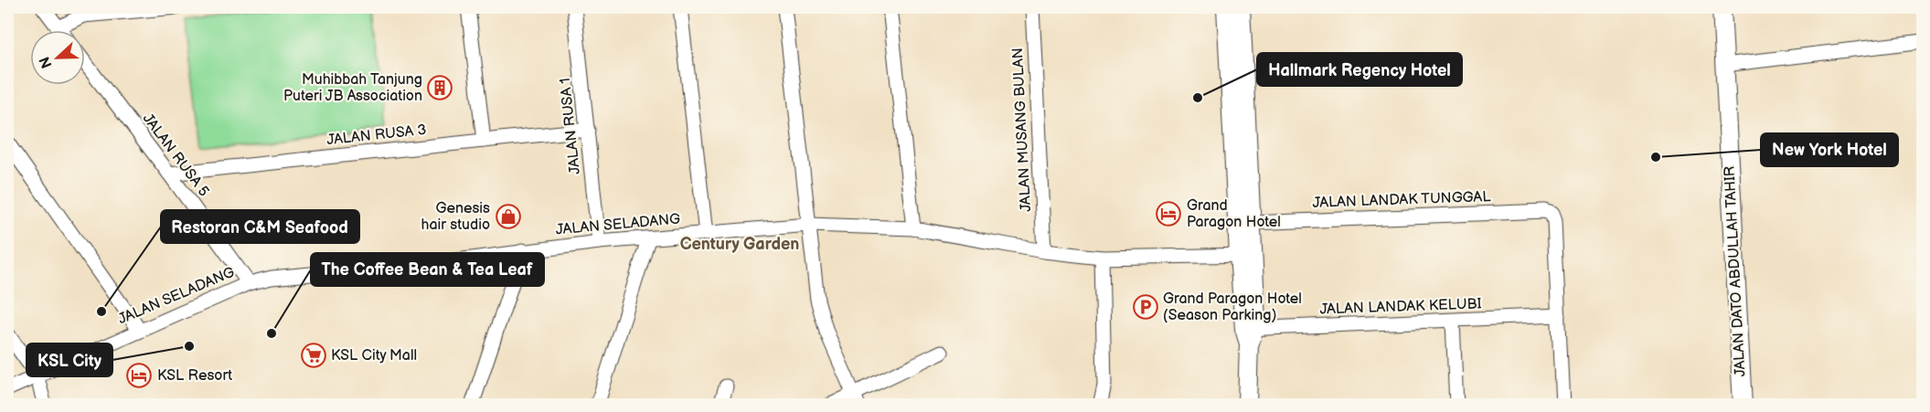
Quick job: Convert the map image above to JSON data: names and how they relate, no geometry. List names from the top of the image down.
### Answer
{
  "streets": {
    "street": [
      "JALAN RUSA 1",
      "JALAN MUSANG BULAN",
      "JALAN RUSA 3",
      "JALAN RUSA 5",
      "JALAN LANDAK TUNGGAL",
      "JALAN SELADANG",
      "JALAN DATO ABDULLAH TAHIR",
      "JALAN LANDAK KELUBI"
    ]
  },
  "crossings": [
    ["JALAN RUSA 1", "JALAN RUSA 3"],
    ["JALAN RUSA 1", "JALAN SELADANG"],
    ["JALAN MUSANG BULAN", "JALAN SELADANG"],
    ["JALAN RUSA 3", "JALAN RUSA 5"],
    ["JALAN RUSA 5", "JALAN SELADANG"],
    ["JALAN LANDAK TUNGGAL", "JALAN LANDAK KELUBI"]
  ],
  "districts": ["Century Garden"],
  "places": {
    "building": ["Muhibbah Tanjung Puteri JB Association"],
    "other": [
      "Hallmark Regency Hotel",
      "New York Hotel",
      "Restoran C&M Seafood",
      "The Coffee Bean & Tea Leaf",
      "KSL City"
    ],
    "hotel": ["Grand Paragon Hotel", "KSL Resort"],
    "shop": ["Genesis hair studio"],
    "parking": ["Grand Paragon Hotel (Season Parking)"],
    "supermarket": ["KSL City Mall"]
  },
  "north": "left"
}
